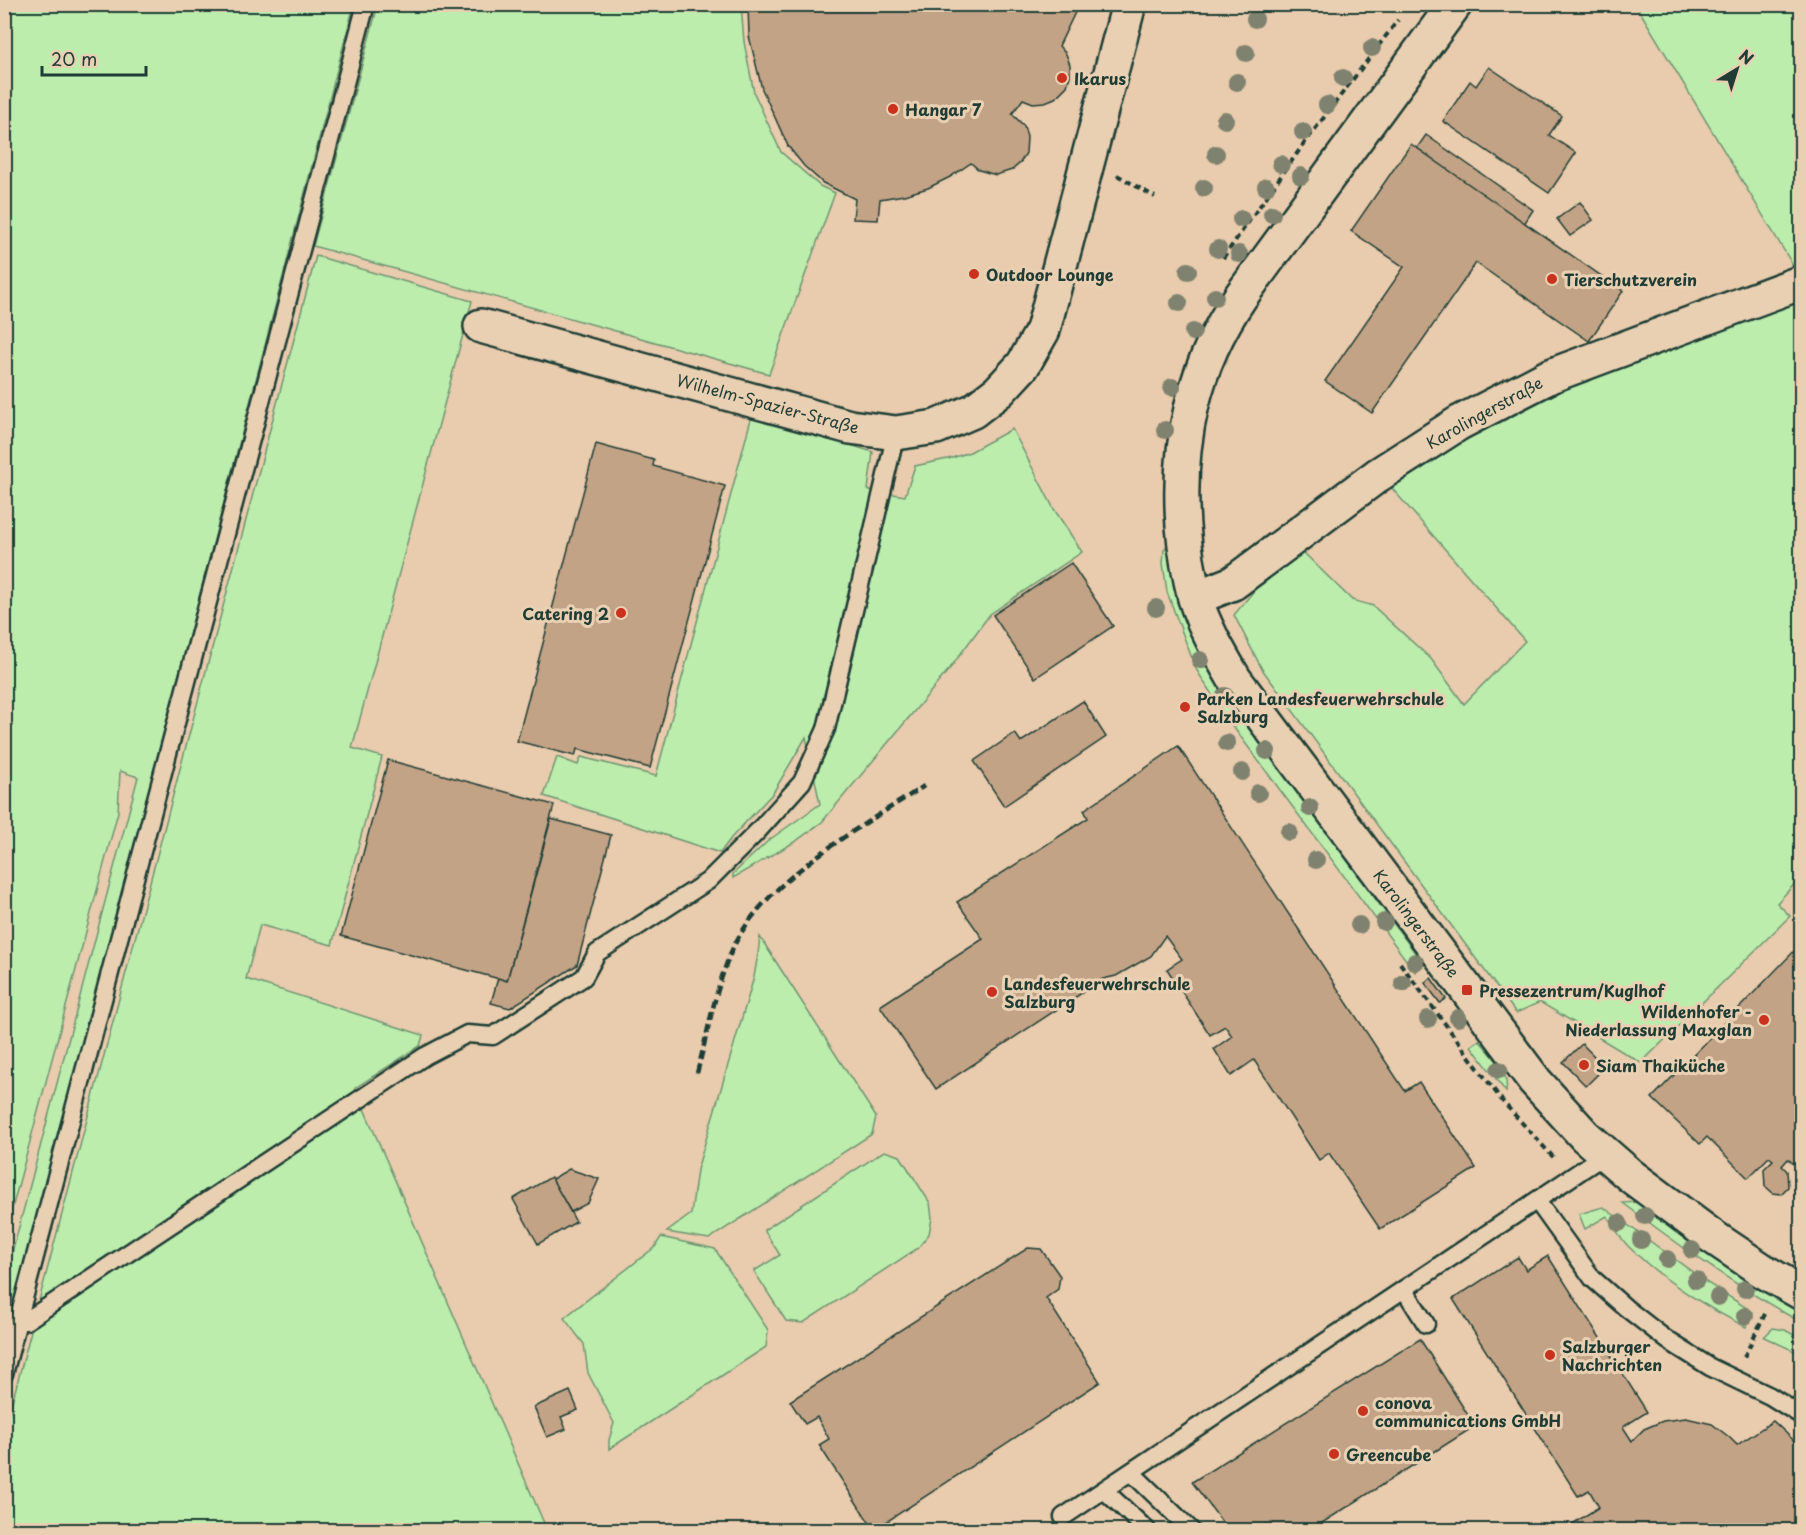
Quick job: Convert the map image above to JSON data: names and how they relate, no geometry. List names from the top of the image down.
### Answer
{
  "streets": {
    "street": ["Wilhelm-Spazier-Straße", "Karolingerstraße"]
  },
  "places": {
    "other": [
      "Ikarus",
      "Hangar 7",
      "Outdoor Lounge",
      "Tierschutzverein",
      "Catering 2",
      "Parken Landesfeuerwehrschule Salzburg",
      "Landesfeuerwehrschule Salzburg",
      "Wildenhofer - Niederlassung Maxglan",
      "Siam Thaiküche",
      "Salzburger Nachrichten",
      "conova communications GmbH",
      "Greencube"
    ],
    "transit": ["Pressezentrum/Kuglhof"]
  },
  "scale_bar": "20 m",
  "north": "top right"
}
